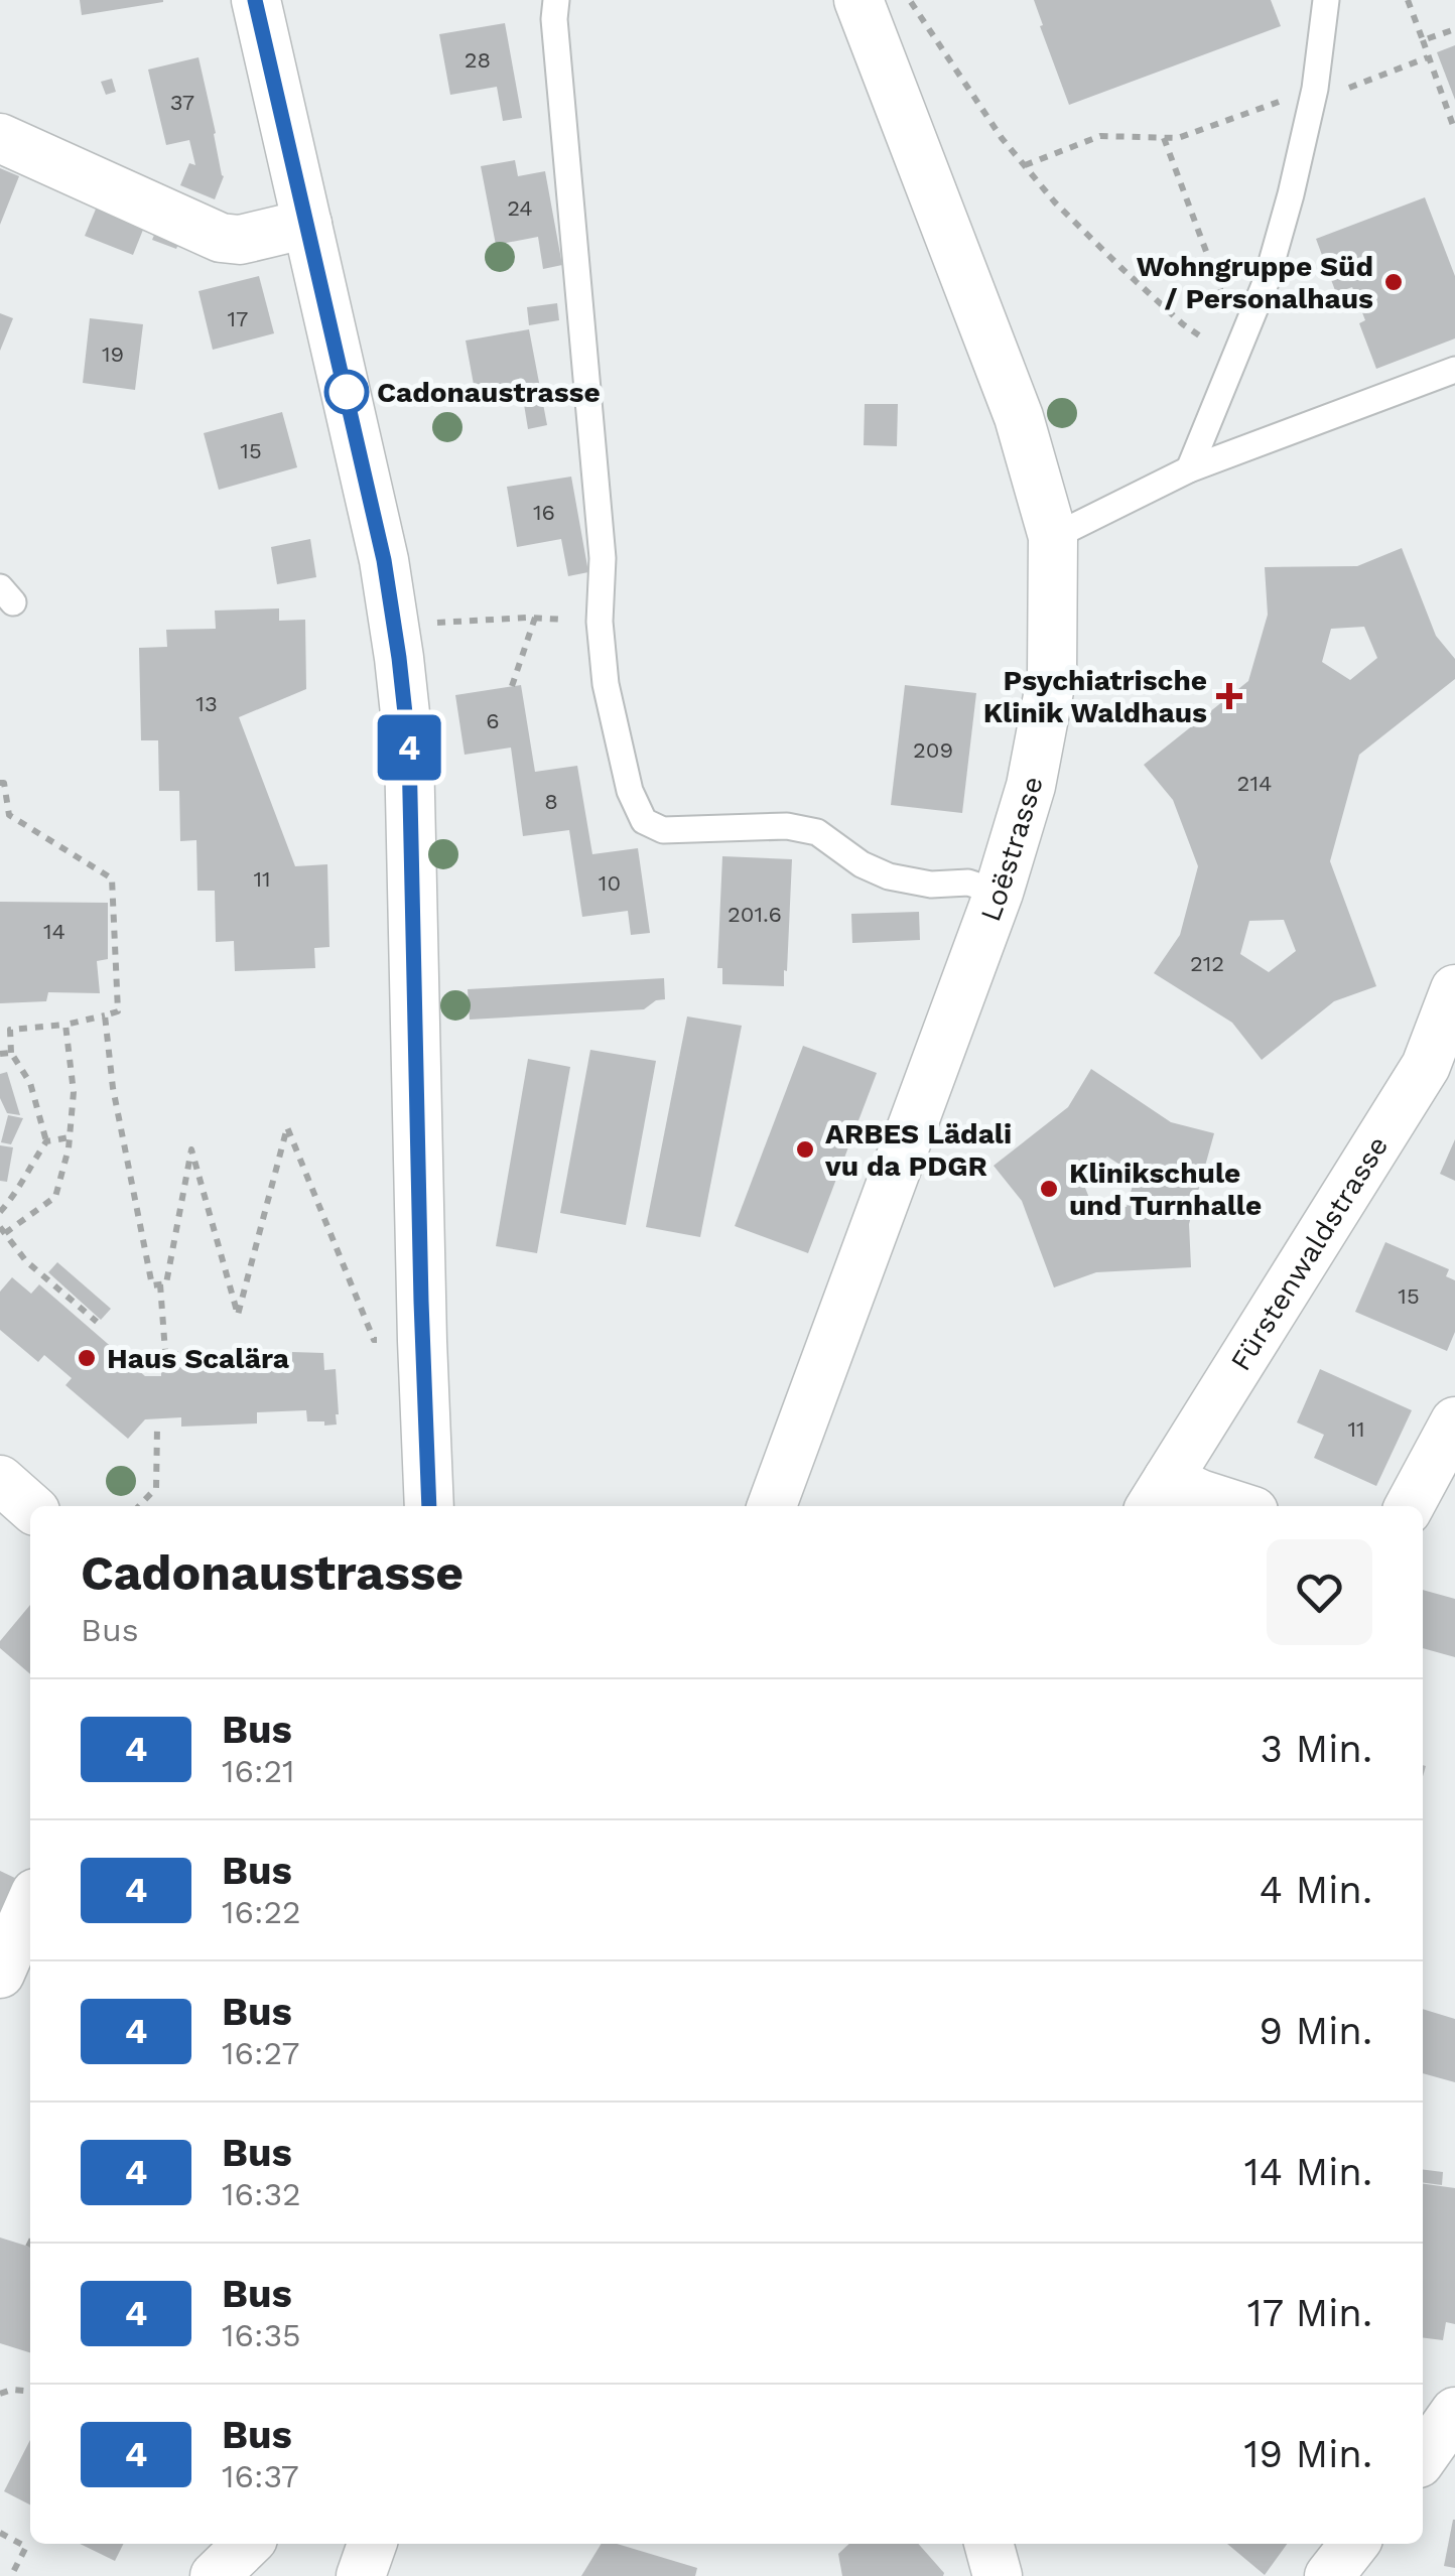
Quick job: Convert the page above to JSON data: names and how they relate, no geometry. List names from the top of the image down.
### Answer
{
  "streets": {
    "street": ["Loëstrasse", "Fürstenwaldstrasse"]
  },
  "places": {
    "other": [
      "Wohngruppe Süd / Personalhaus",
      "Cadonaustrasse",
      "ARBES Lädali vu da PDGR",
      "Klinikschule und Turnhalle",
      "Haus Scalära"
    ],
    "health": ["Psychiatrische Klinik Waldhaus"]
  },
  "lines": ["bus line 4"],
  "house_numbers": [
    "28",
    "37",
    "24",
    "17",
    "19",
    "15",
    "16",
    "13",
    "6",
    "209",
    "214",
    "8",
    "11",
    "10",
    "201.6",
    "14",
    "212",
    "15",
    "11"
  ],
  "page": {
    "on_map": "4",
    "heading": ["Cadonaustrasse", "Bus"],
    "list": [
      {
        "mark": "4",
        "name": "Bus",
        "note": "16:21",
        "value": "3 Min."
      },
      {
        "mark": "4",
        "name": "Bus",
        "note": "16:22",
        "value": "4 Min."
      },
      {
        "mark": "4",
        "name": "Bus",
        "note": "16:27",
        "value": "9 Min."
      },
      {
        "mark": "4",
        "name": "Bus",
        "note": "16:32",
        "value": "14 Min."
      },
      {
        "mark": "4",
        "name": "Bus",
        "note": "16:35",
        "value": "17 Min."
      },
      {
        "mark": "4",
        "name": "Bus",
        "note": "16:37",
        "value": "19 Min."
      }
    ]
  }
}
